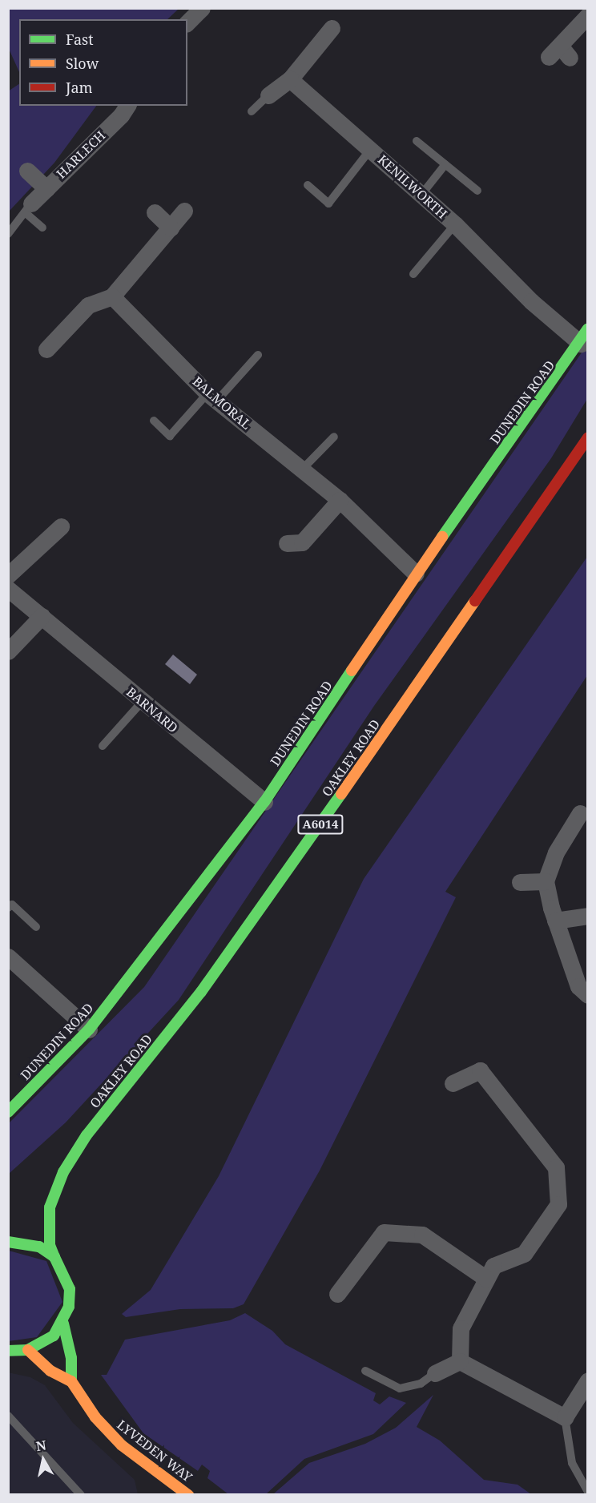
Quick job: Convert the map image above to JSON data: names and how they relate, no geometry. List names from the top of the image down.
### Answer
{
  "streets": {
    "street": [
      "HARLECH",
      "KENILWORTH",
      "DUNEDIN ROAD",
      "BALMORAL",
      "BARNARD",
      "OAKLEY ROAD",
      "A6014",
      "LYVEDEN WAY"
    ]
  },
  "crossings": [
    ["KENILWORTH", "DUNEDIN ROAD"],
    ["DUNEDIN ROAD", "BALMORAL"],
    ["DUNEDIN ROAD", "BARNARD"]
  ],
  "legend": ["Fast", "Slow", "Jam"],
  "north": "top"
}
